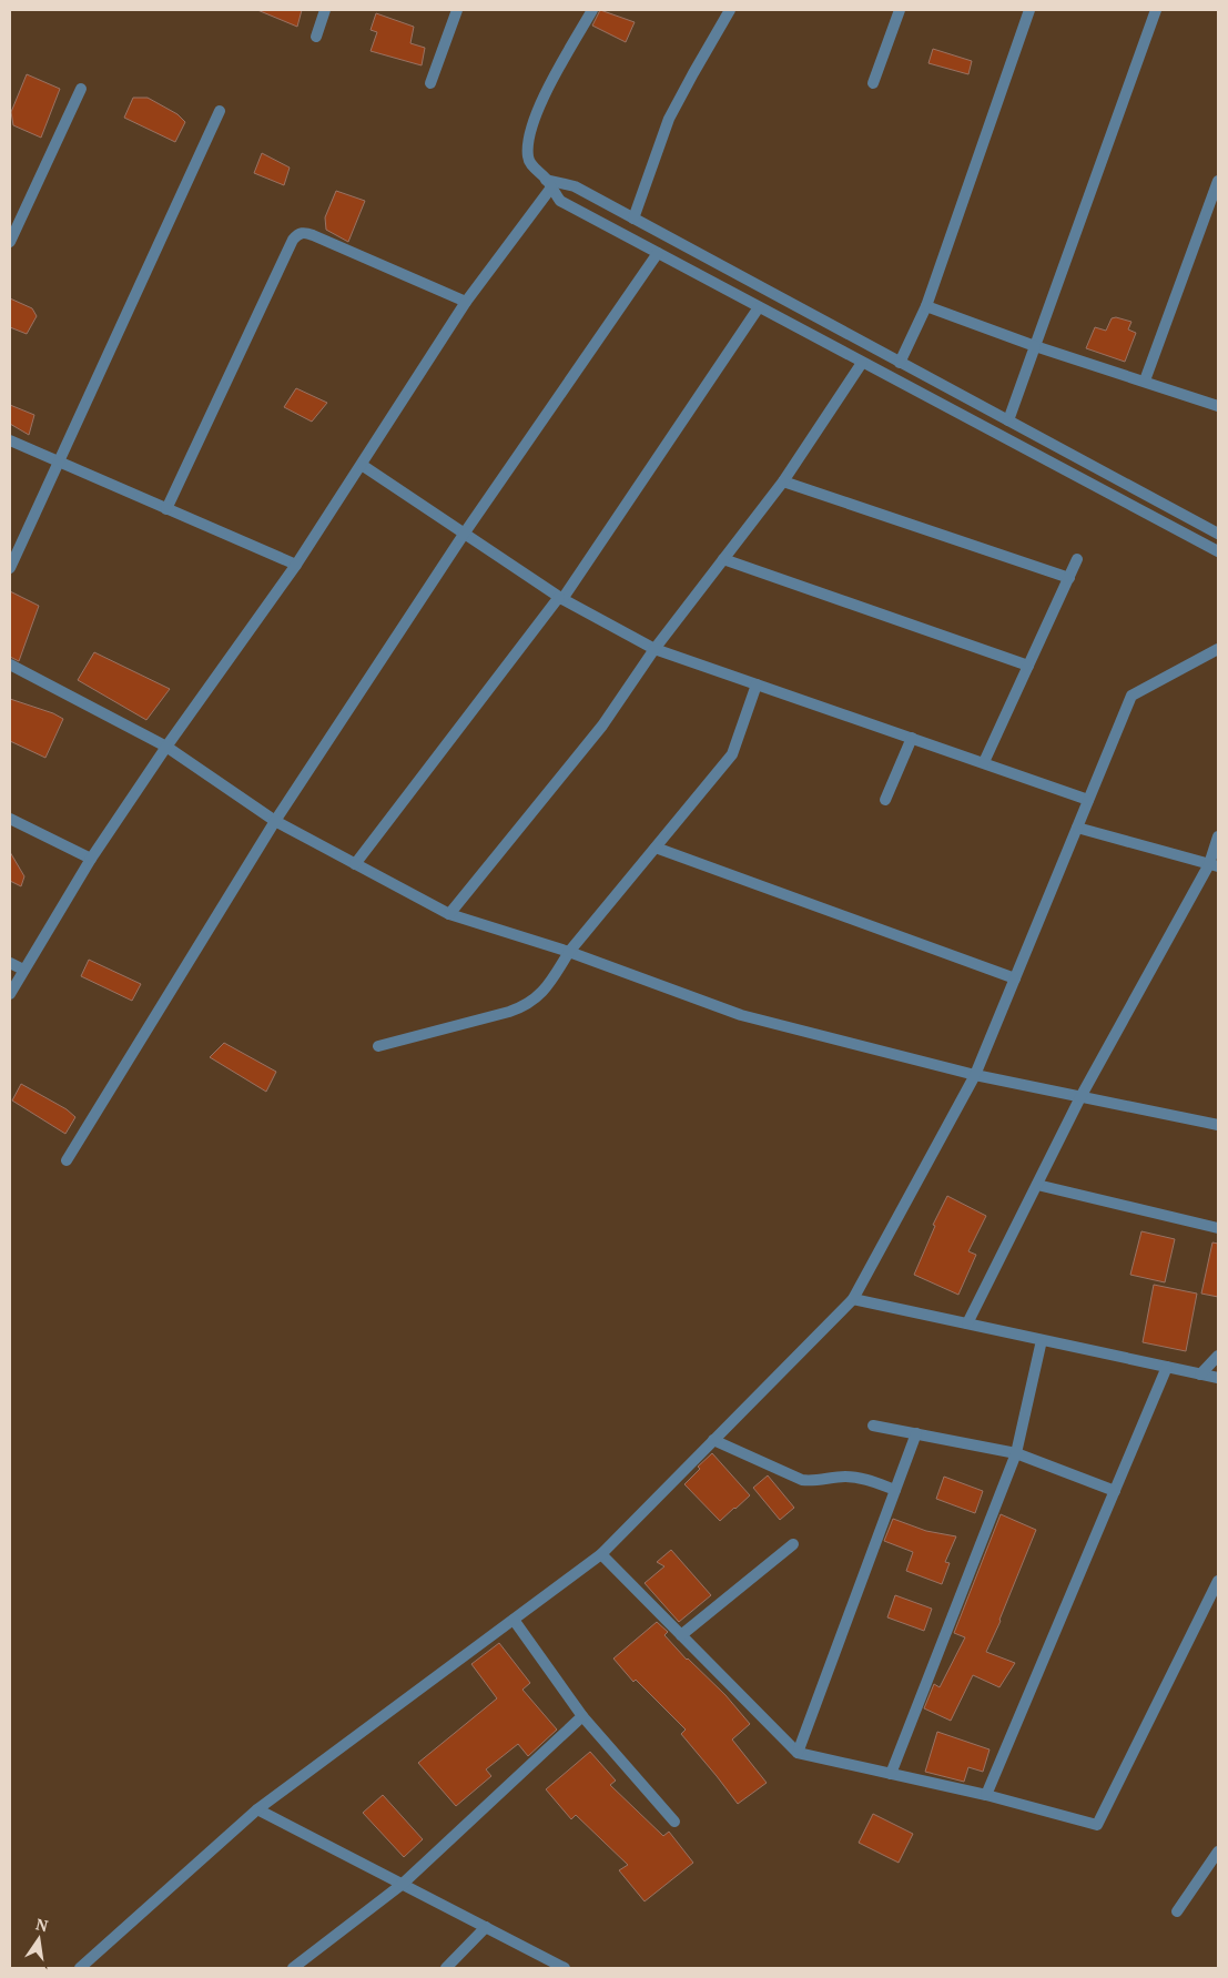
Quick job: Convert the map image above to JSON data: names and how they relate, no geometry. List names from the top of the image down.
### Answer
{
  "north": "top"
}
